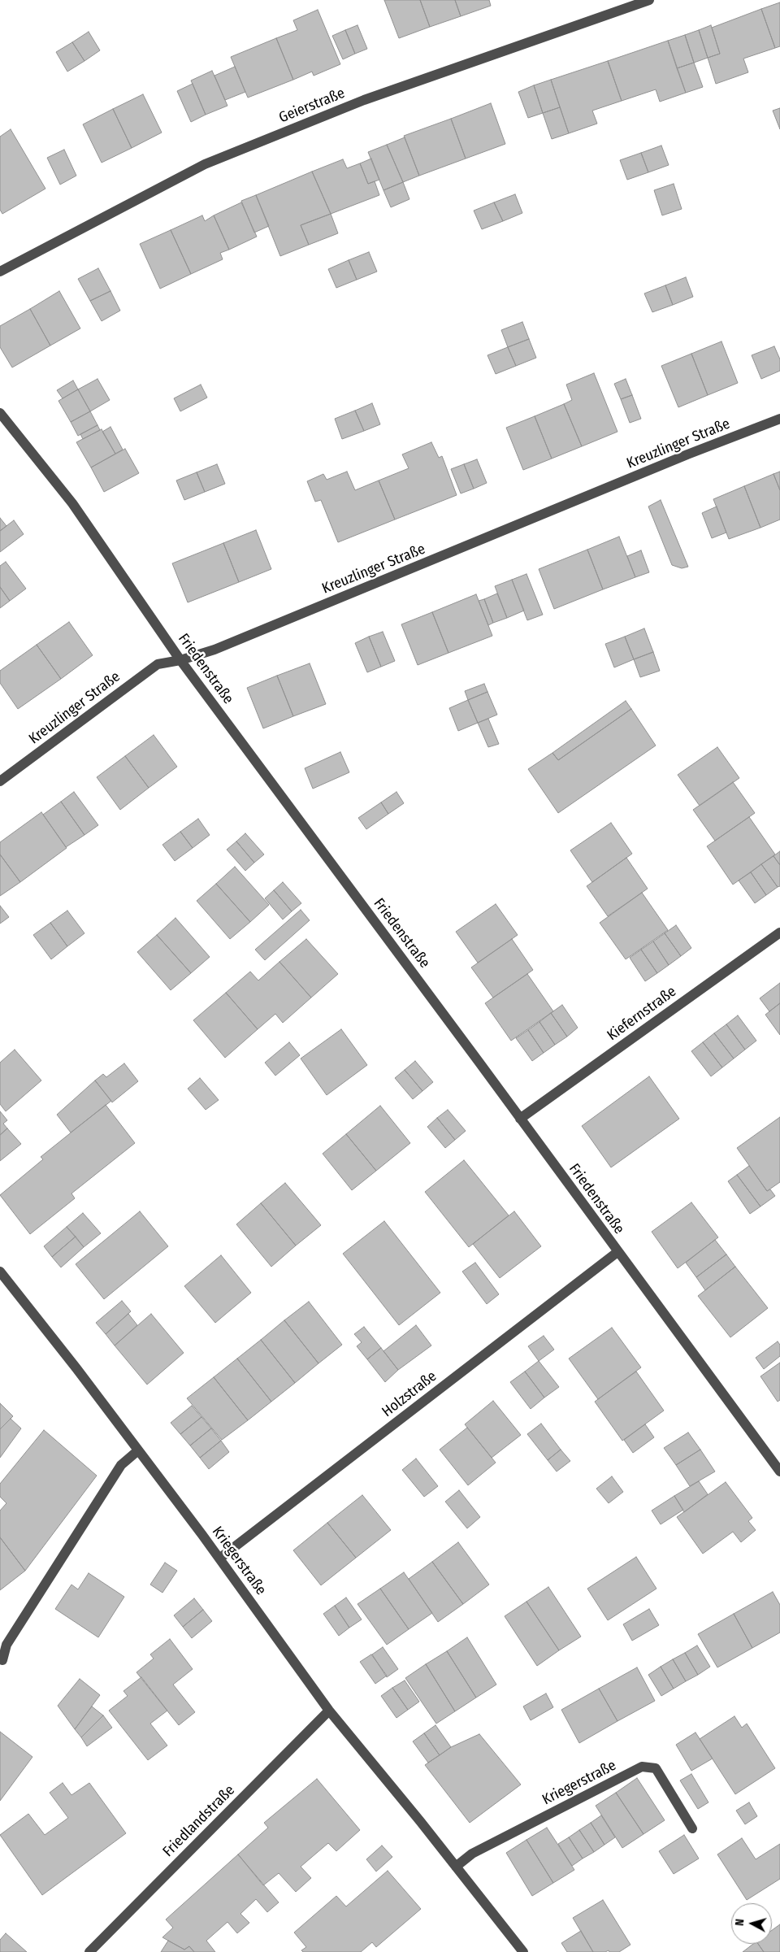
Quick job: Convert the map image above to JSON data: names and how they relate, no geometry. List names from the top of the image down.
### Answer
{
  "streets": {
    "street": [
      "Geierstraße",
      "Kreuzlinger Straße",
      "Friedenstraße",
      "Kiefernstraße",
      "Holzstraße",
      "Kriegerstraße",
      "Friedlandstraße"
    ]
  },
  "crossings": [
    ["Kreuzlinger Straße", "Friedenstraße"],
    ["Friedenstraße", "Kiefernstraße"],
    ["Friedenstraße", "Holzstraße"],
    ["Holzstraße", "Kriegerstraße"],
    ["Kriegerstraße", "Friedlandstraße"]
  ],
  "north": "left"
}
